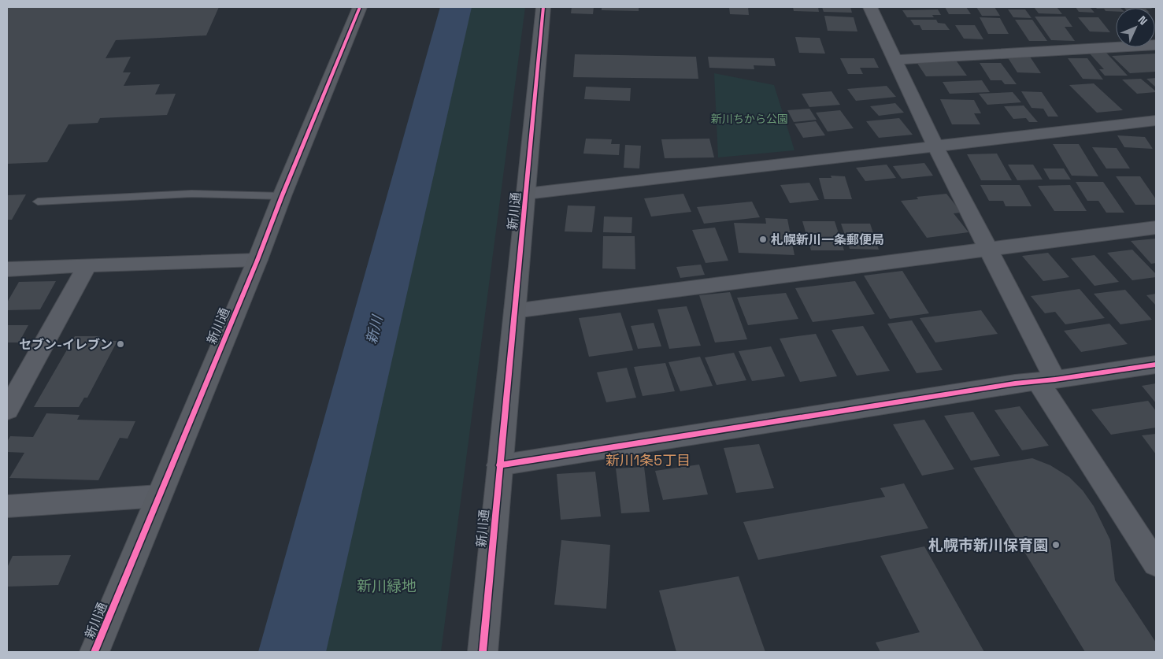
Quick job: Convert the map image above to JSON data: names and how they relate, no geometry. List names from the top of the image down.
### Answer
{
  "streets": {
    "street": ["新川通"]
  },
  "districts": ["新川1条5丁目"],
  "water": ["新川"],
  "parks": ["新川ちから公園", "新川緑地"],
  "places": ["札幌新川一条郵便局", "セブン-イレブン", "札幌市新川保育園"],
  "north": "top right"
}
